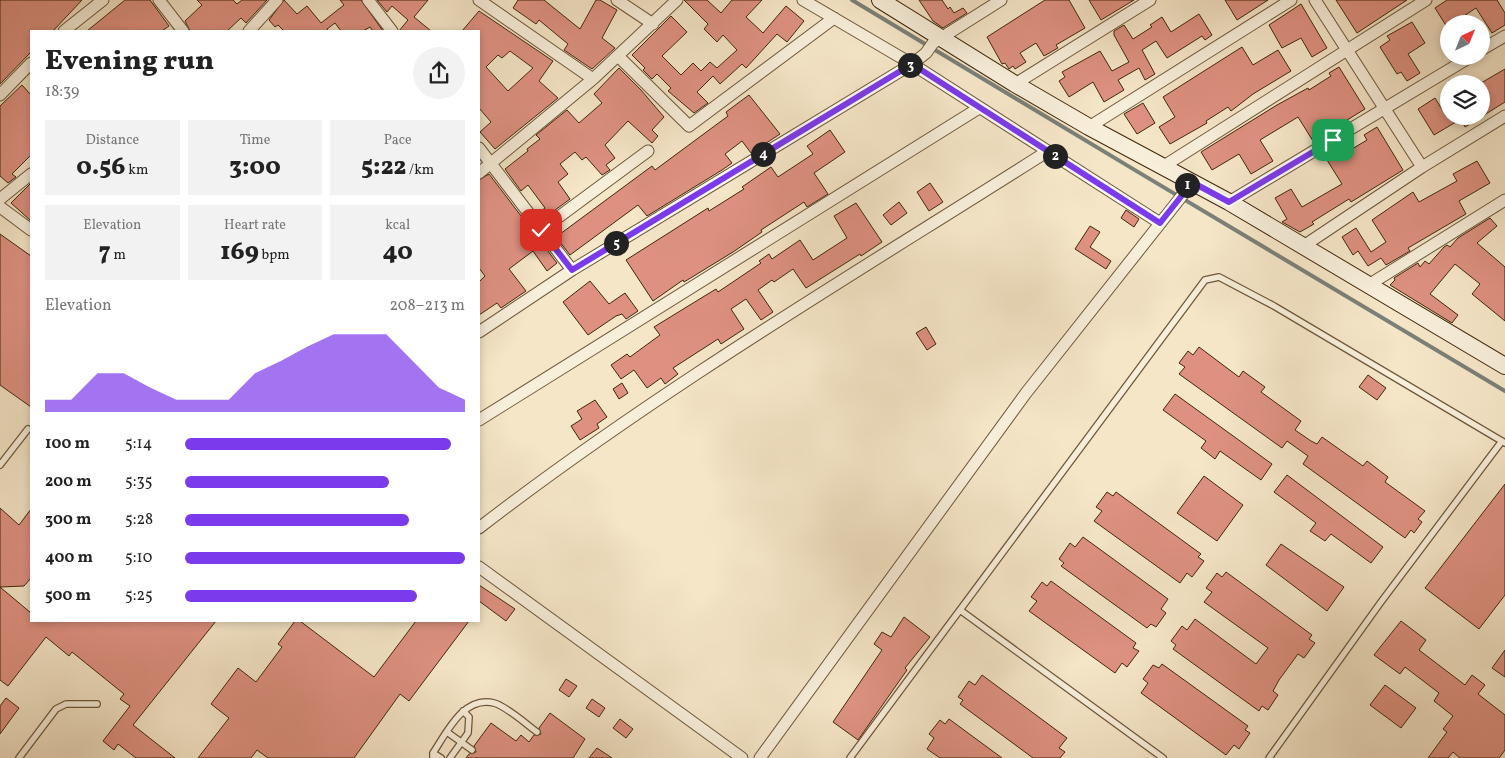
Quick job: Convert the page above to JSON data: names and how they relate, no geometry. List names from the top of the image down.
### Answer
{
  "north": "top right",
  "page": {
    "heading": ["Evening run", "18:39"],
    "pins": [
      "3",
      "4",
      "2",
      "1",
      "5"
    ],
    "stats": [
      ["Distance", "0.56 km"],
      ["Time", "3:00"],
      ["Pace", "5:22 /km"],
      ["Elevation", "7 m"],
      ["Heart rate", "169 bpm"],
      ["kcal", "40"]
    ],
    "chart": ["Elevation", "208–213 m"],
    "list": [
      {
        "name": "100 m",
        "note": "5:14"
      },
      {
        "name": "200 m",
        "note": "5:35"
      },
      {
        "name": "300 m",
        "note": "5:28"
      },
      {
        "name": "400 m",
        "note": "5:10"
      },
      {
        "name": "500 m",
        "note": "5:25"
      }
    ]
  }
}
